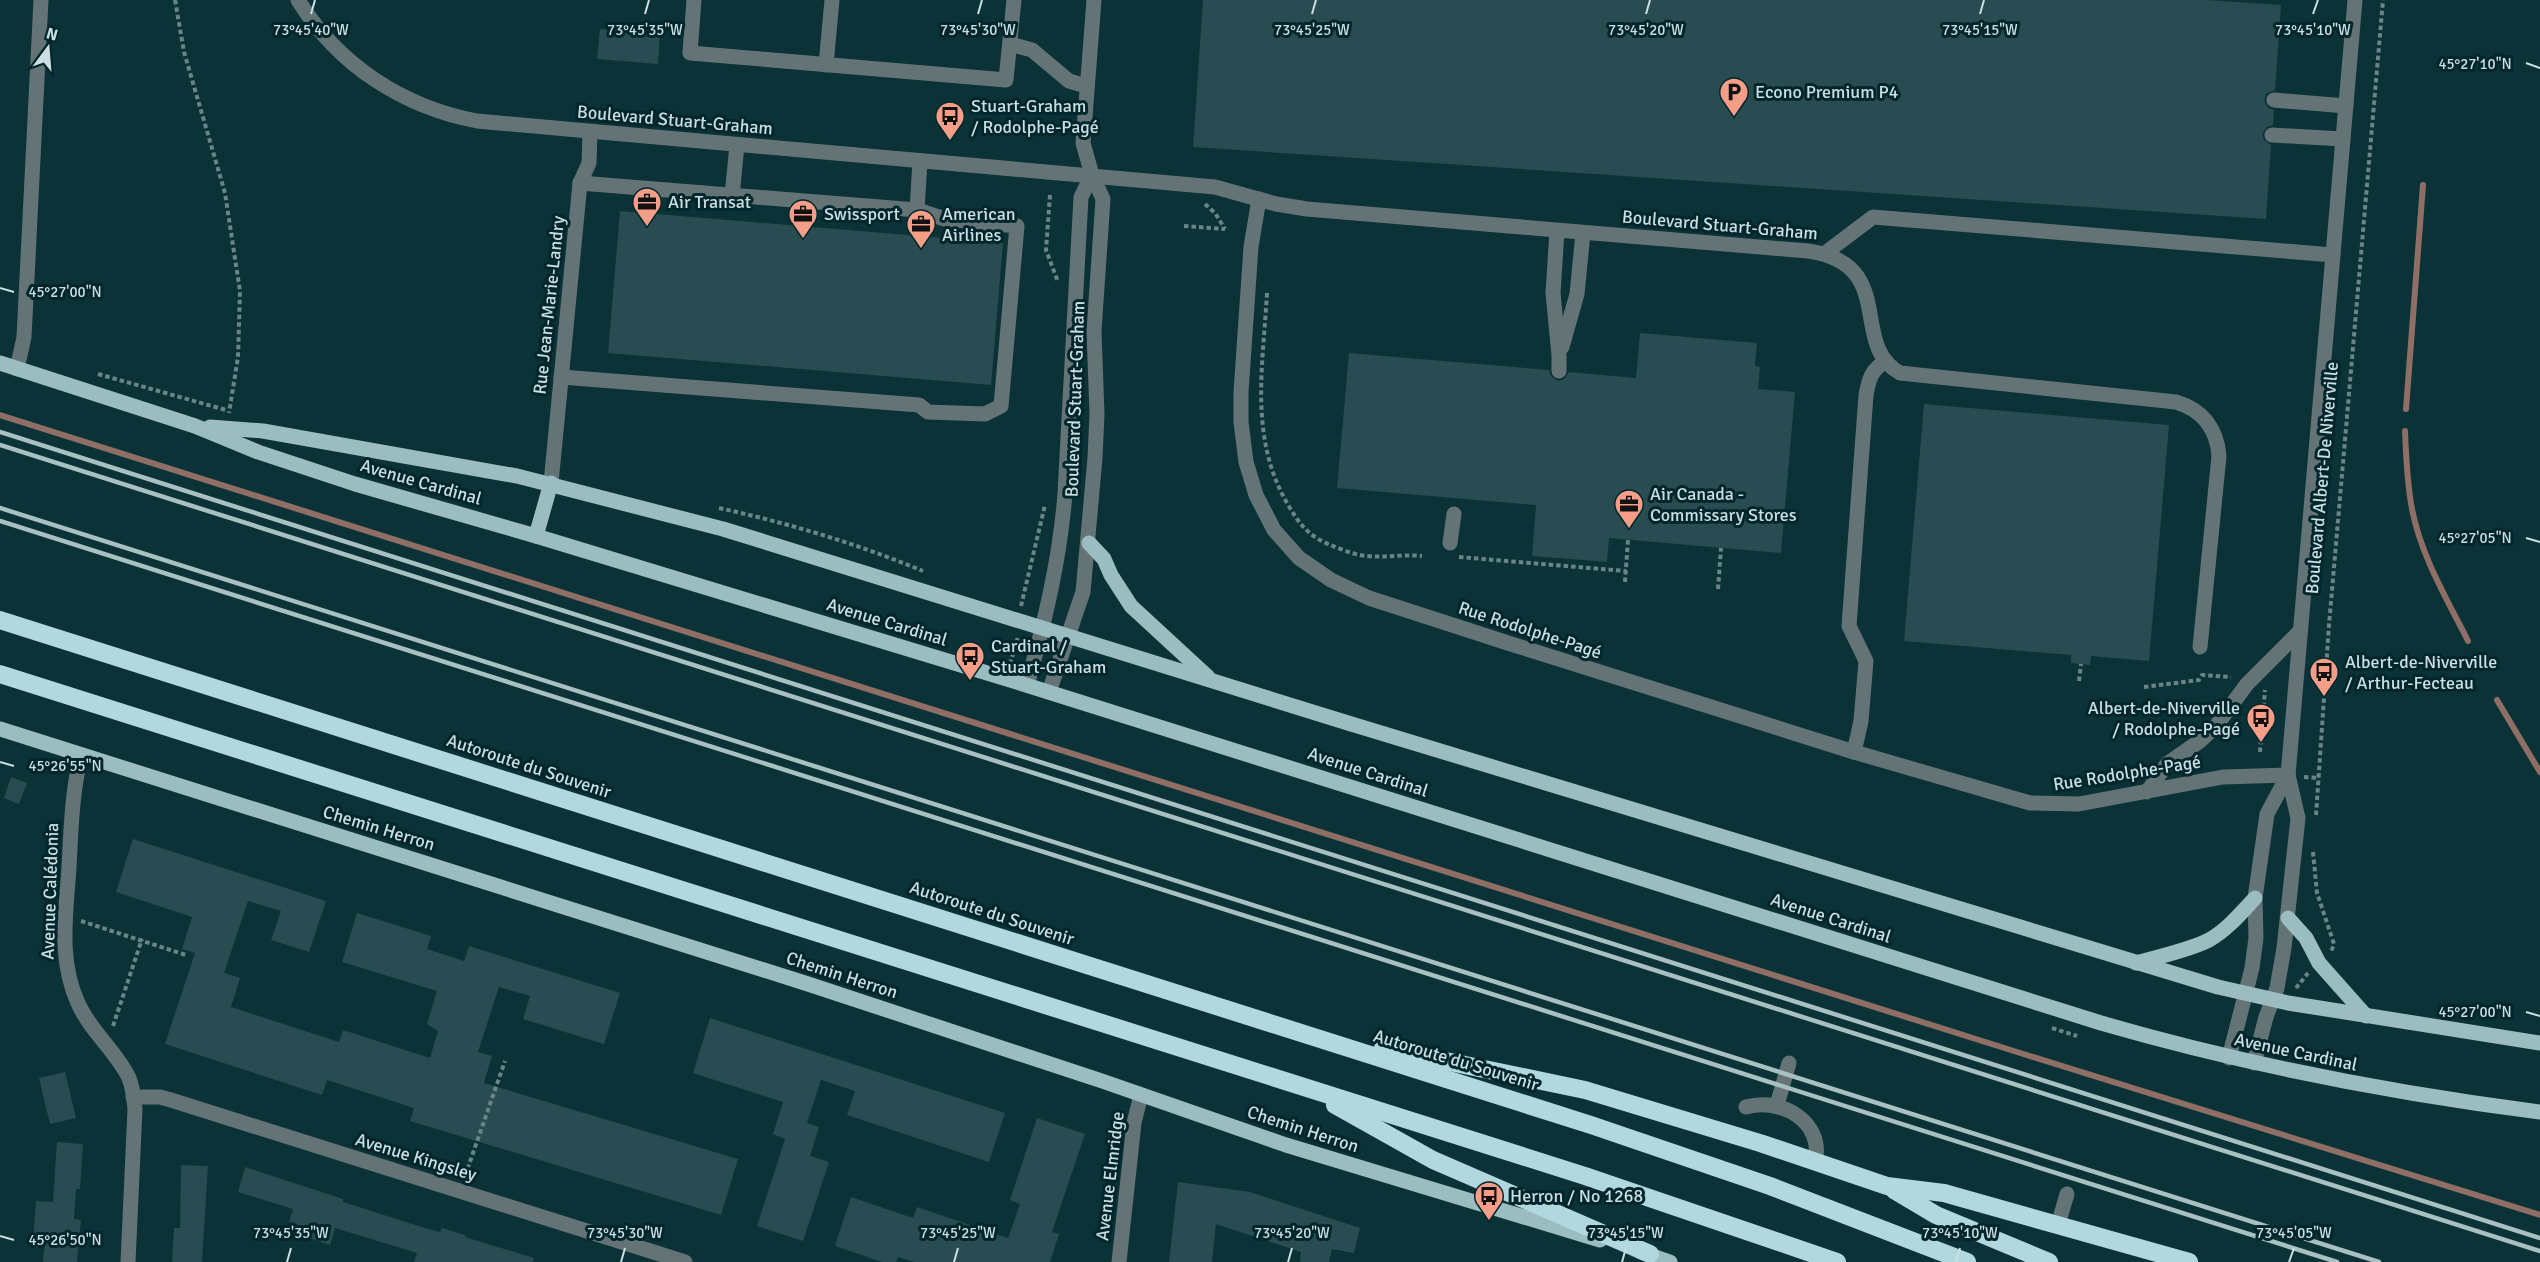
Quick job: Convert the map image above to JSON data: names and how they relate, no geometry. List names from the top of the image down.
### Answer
{
  "streets": {
    "highway": ["Autoroute du Souvenir"],
    "main road": ["Avenue Cardinal", "Chemin Herron"],
    "street": [
      "Boulevard Stuart-Graham",
      "Rue Jean-Marie-Landry",
      "Boulevard Albert-De Niverville",
      "Rue Rodolphe-Pagé",
      "Avenue Calédonia",
      "Avenue Kingsley",
      "Avenue Elmridge"
    ]
  },
  "crossings": [
    ["Boulevard Stuart-Graham", "Rue Jean-Marie-Landry"],
    ["Boulevard Stuart-Graham", "Avenue Cardinal"],
    ["Boulevard Stuart-Graham", "Rue Rodolphe-Pagé"],
    ["Rue Jean-Marie-Landry", "Avenue Cardinal"],
    ["Boulevard Albert-De Niverville", "Avenue Cardinal"],
    ["Boulevard Albert-De Niverville", "Rue Rodolphe-Pagé"],
    ["Chemin Herron", "Avenue Calédonia"],
    ["Chemin Herron", "Avenue Elmridge"],
    ["Avenue Calédonia", "Avenue Kingsley"]
  ],
  "places": {
    "parking": ["Econo Premium P4"],
    "bus stop": [
      "Stuart-Graham / Rodolphe-Pagé",
      "Cardinal / Stuart-Graham",
      "Albert-de-Niverville / Arthur-Fecteau",
      "Albert-de-Niverville / Rodolphe-Pagé",
      "Herron / No 1268"
    ],
    "office": [
      "Air Transat",
      "Swissport",
      "American Airlines",
      "Air Canada - Commissary Stores"
    ]
  },
  "north": "top",
  "coordinates": [
    "73°45'40\"W",
    "73°45'35\"W",
    "73°45'30\"W",
    "73°45'25\"W",
    "73°45'20\"W",
    "73°45'15\"W",
    "73°45'10\"W",
    "45°27'10\"N",
    "45°27'00\"N",
    "45°27'05\"N",
    "45°26'55\"N",
    "73°45'05\"W",
    "45°26'50\"N"
  ]
}
